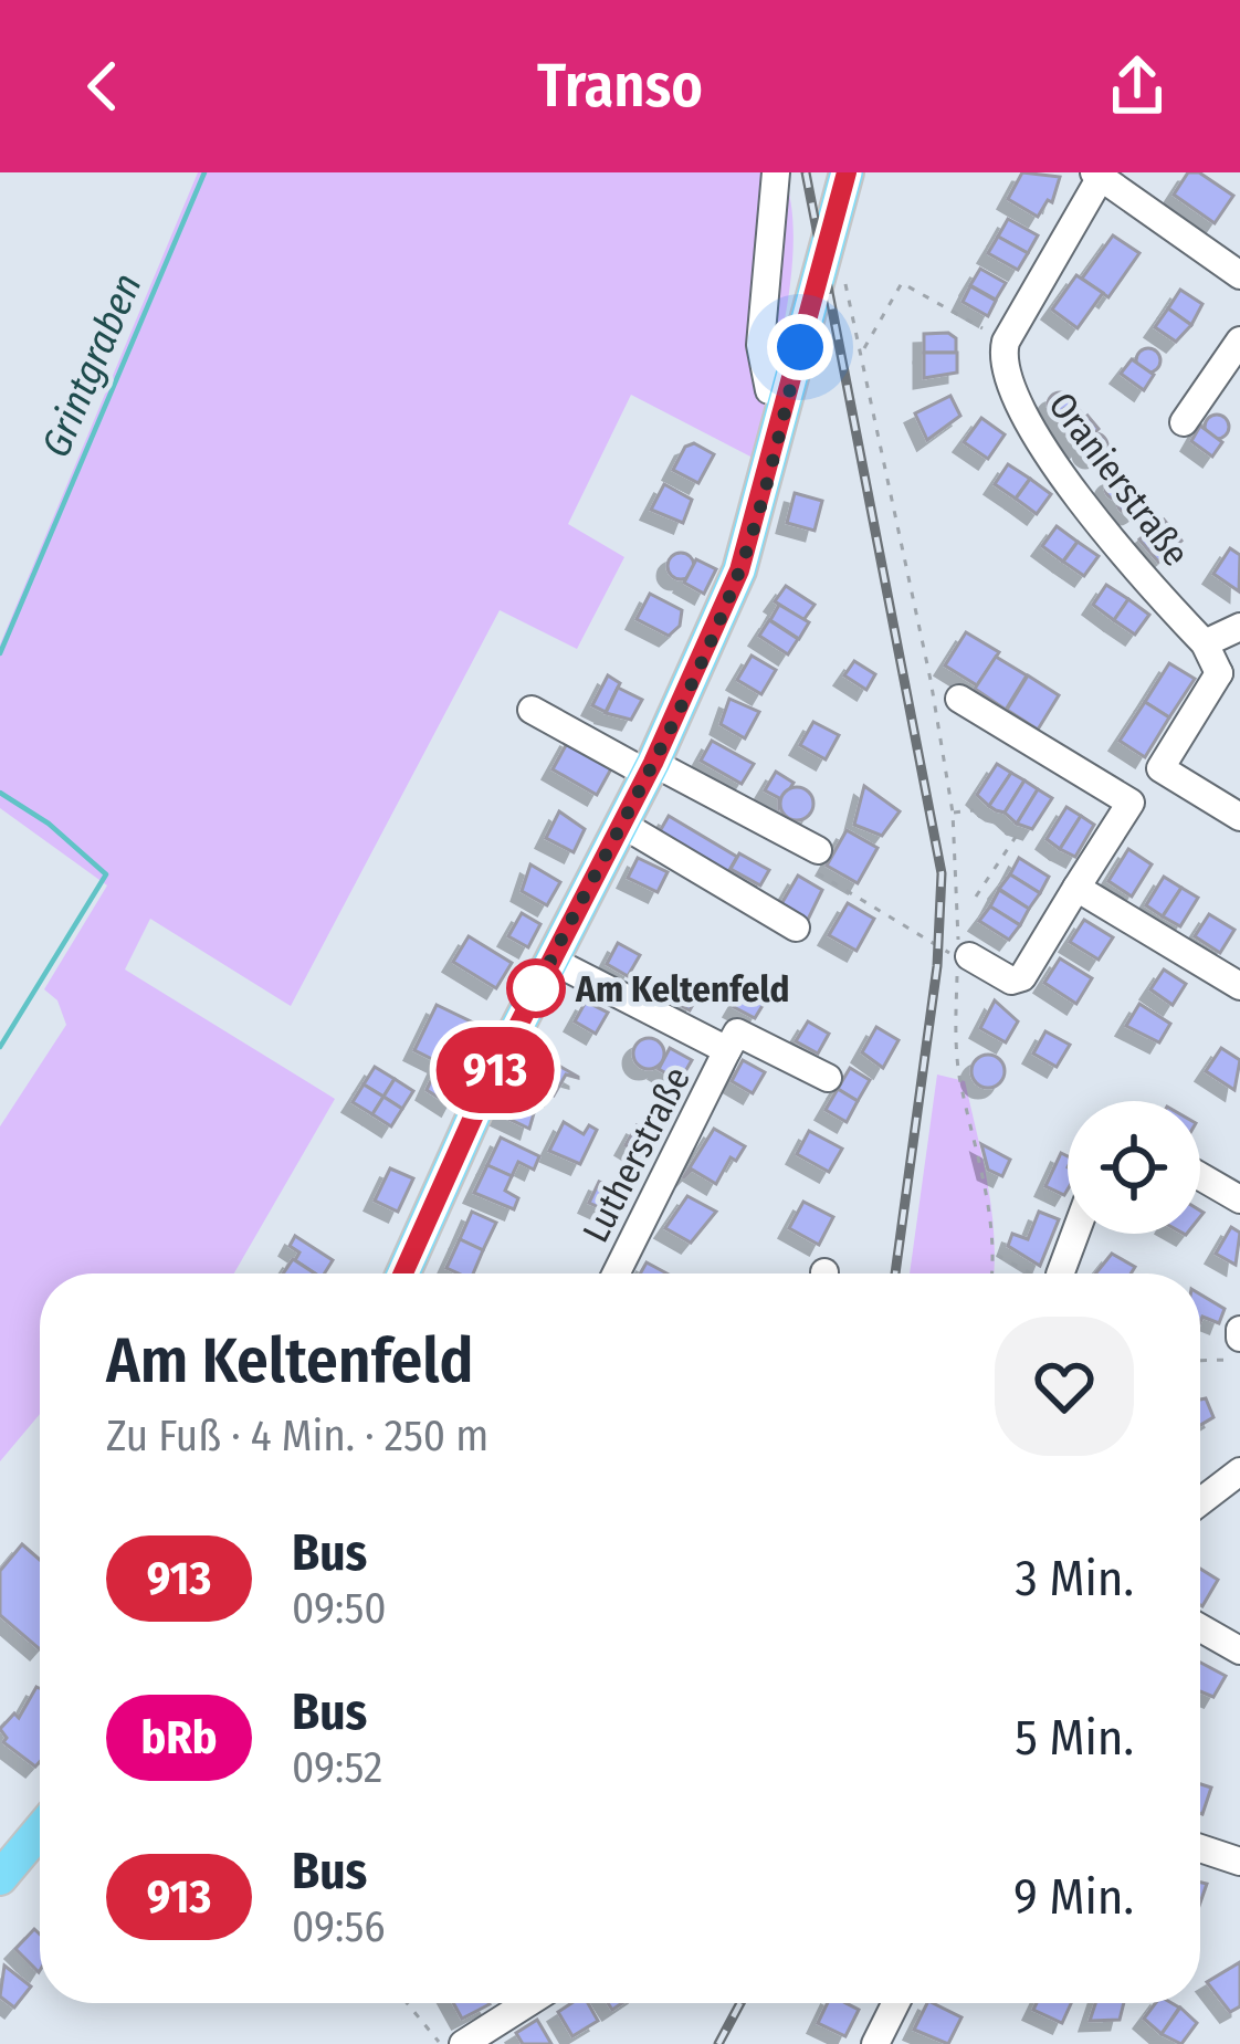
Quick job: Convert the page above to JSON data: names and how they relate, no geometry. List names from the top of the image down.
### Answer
{
  "streets": {
    "street": ["Oranierstraße", "Lutherstraße"]
  },
  "water": ["Grintgraben"],
  "places": ["Am Keltenfeld"],
  "lines": ["bus line 913"],
  "page": {
    "header": "Transo",
    "on_map": "913",
    "heading": ["Am Keltenfeld", "Zu Fuß · 4 Min. · 250 m"],
    "list": [
      {
        "mark": "913",
        "name": "Bus",
        "note": "09:50",
        "value": "3 Min."
      },
      {
        "mark": "bRb",
        "name": "Bus",
        "note": "09:52",
        "value": "5 Min."
      },
      {
        "mark": "913",
        "name": "Bus",
        "note": "09:56",
        "value": "9 Min."
      }
    ]
  }
}
